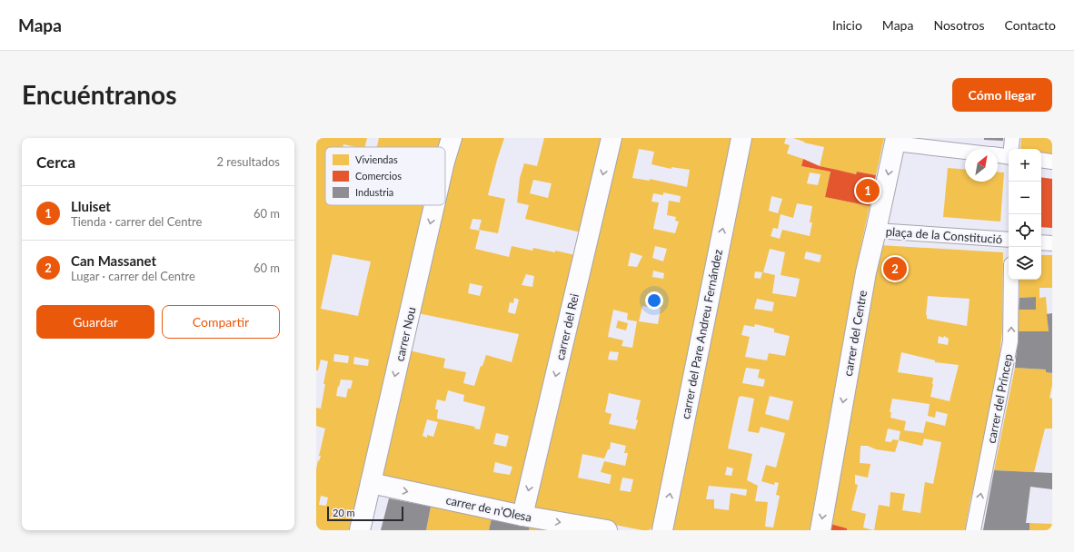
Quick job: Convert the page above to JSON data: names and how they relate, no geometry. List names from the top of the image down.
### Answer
{
  "streets": {
    "street": [
      "plaça de la Constitució",
      "carrer del Rei",
      "carrer del Centre",
      "carrer Nou",
      "carrer del Pare Andreu Fernández",
      "carrer del Príncep",
      "carrer de n'Olesa"
    ]
  },
  "crossings": [
    ["plaça de la Constitució", "carrer del Centre"],
    ["carrer del Rei", "carrer de n'Olesa"],
    ["carrer Nou", "carrer de n'Olesa"]
  ],
  "one_way": [
    "carrer del Rei",
    "carrer del Centre",
    "carrer Nou",
    "carrer del Pare Andreu Fernández",
    "carrer del Príncep",
    "carrer de n'Olesa"
  ],
  "legend": ["Viviendas", "Comercios", "Industria"],
  "scale_bar": "20 m",
  "north": "top right",
  "page": {
    "header": "Mapa",
    "nav": [
      "Inicio",
      "Mapa",
      "Nosotros",
      "Contacto"
    ],
    "buttons": [
      "Cómo llegar",
      ["Guardar", "Compartir"]
    ],
    "title": "Encuéntranos",
    "heading": ["Cerca", "2 resultados"],
    "map_buttons": ["+", "−"],
    "pins": ["1", "2"],
    "list": [
      {
        "mark": "1",
        "name": "Lluiset",
        "note": "Tienda · carrer del Centre",
        "value": "60 m"
      },
      {
        "mark": "2",
        "name": "Can Massanet",
        "note": "Lugar · carrer del Centre",
        "value": "60 m"
      }
    ],
    "scale": "20 m"
  }
}
